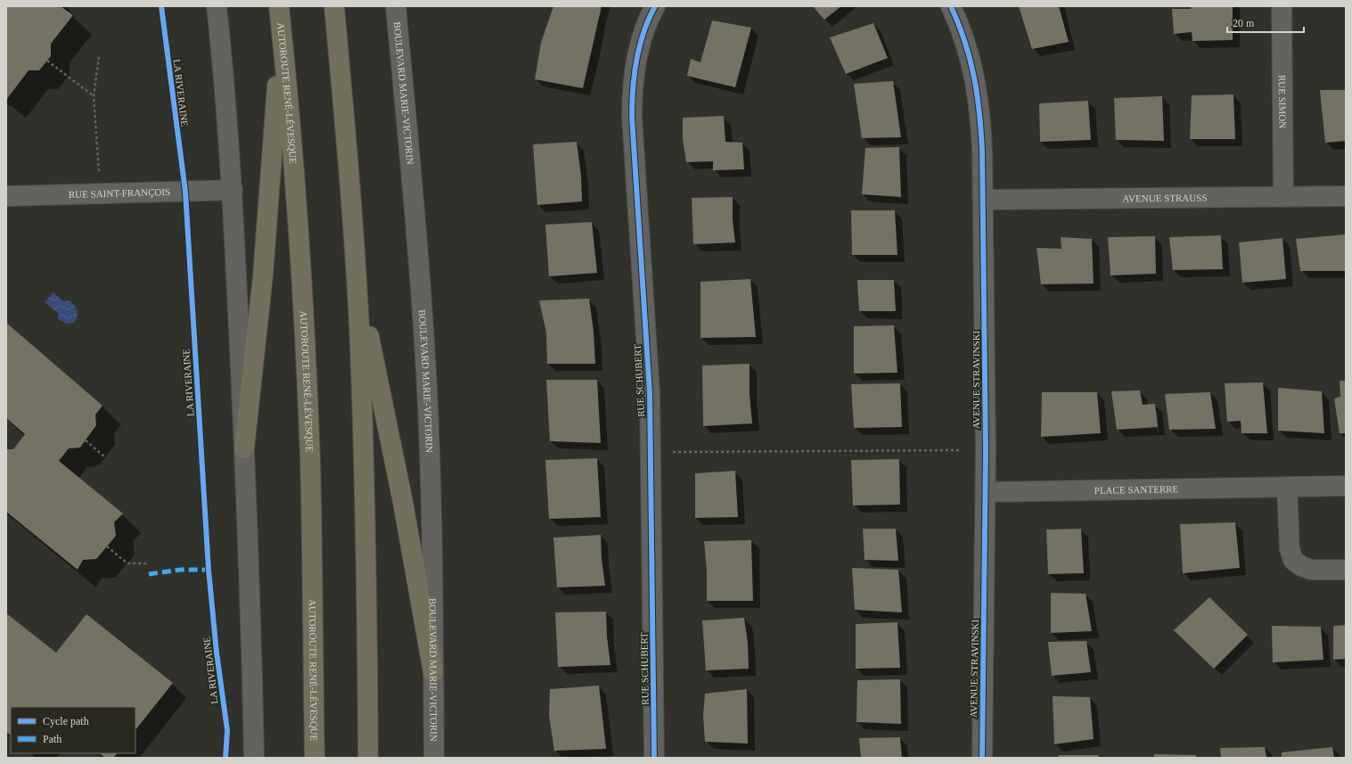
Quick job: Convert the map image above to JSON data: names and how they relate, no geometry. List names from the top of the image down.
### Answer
{
  "streets": {
    "highway": ["AUTOROUTE RENÉ-LÉVESQUE"],
    "street": [
      "BOULEVARD MARIE-VICTORIN",
      "RUE SIMON",
      "RUE SAINT-FRANÇOIS",
      "AVENUE STRAUSS",
      "AVENUE STRAVINSKI",
      "RUE SCHUBERT",
      "PLACE SANTERRE"
    ],
    "cycle path": ["LA RIVERAINE"]
  },
  "crossings": [
    ["RUE SIMON", "AVENUE STRAUSS"],
    ["AVENUE STRAUSS", "AVENUE STRAVINSKI"],
    ["AVENUE STRAVINSKI", "PLACE SANTERRE"]
  ],
  "legend": ["Cycle path", "Path"],
  "scale_bar": "20 m"
}
